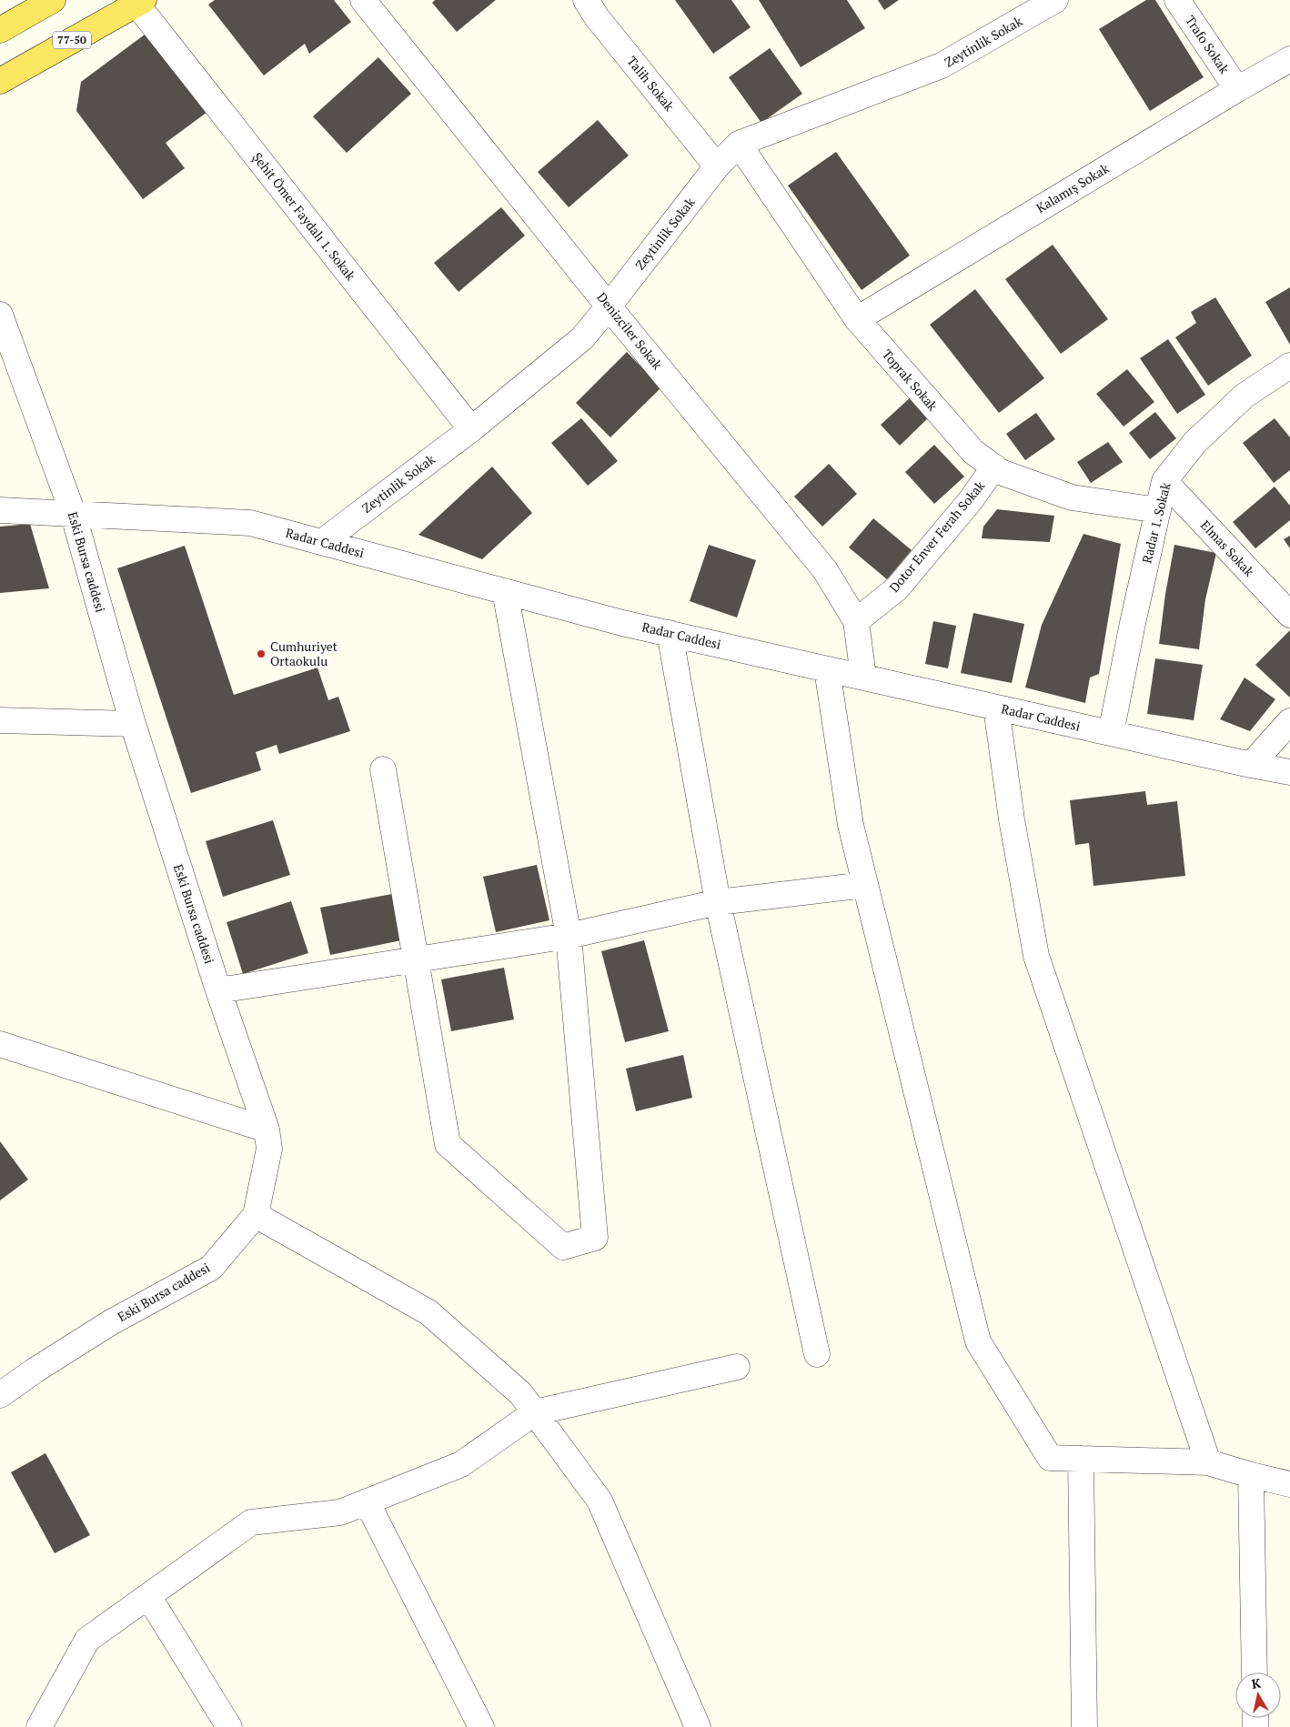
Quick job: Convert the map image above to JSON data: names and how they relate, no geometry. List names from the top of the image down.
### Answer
{
  "streets": {
    "main road": ["77-50"],
    "street": [
      "Zeytinlik Sokak",
      "Trafo Sokak",
      "Talih Sokak",
      "Kalamış Sokak",
      "Şehit Ömer Faydalı 1. Sokak",
      "Denizciler Sokak",
      "Toprak Sokak",
      "Radar 1. Sokak",
      "Dotor Enver Ferah Sokak",
      "Radar Caddesi",
      "Elmas Sokak",
      "Eski Bursa caddesi"
    ]
  },
  "crossings": [
    ["77-50", "Şehit Ömer Faydalı 1. Sokak"],
    ["Zeytinlik Sokak", "Talih Sokak"],
    ["Zeytinlik Sokak", "Şehit Ömer Faydalı 1. Sokak"],
    ["Zeytinlik Sokak", "Denizciler Sokak"],
    ["Zeytinlik Sokak", "Toprak Sokak"],
    ["Zeytinlik Sokak", "Radar Caddesi"],
    ["Trafo Sokak", "Kalamış Sokak"],
    ["Kalamış Sokak", "Toprak Sokak"],
    ["Denizciler Sokak", "Dotor Enver Ferah Sokak"],
    ["Denizciler Sokak", "Radar Caddesi"],
    ["Toprak Sokak", "Radar 1. Sokak"],
    ["Toprak Sokak", "Dotor Enver Ferah Sokak"],
    ["Radar 1. Sokak", "Radar Caddesi"],
    ["Radar 1. Sokak", "Elmas Sokak"],
    ["Radar Caddesi", "Eski Bursa caddesi"]
  ],
  "places": ["Cumhuriyet Ortaokulu"],
  "north": "top"
}
